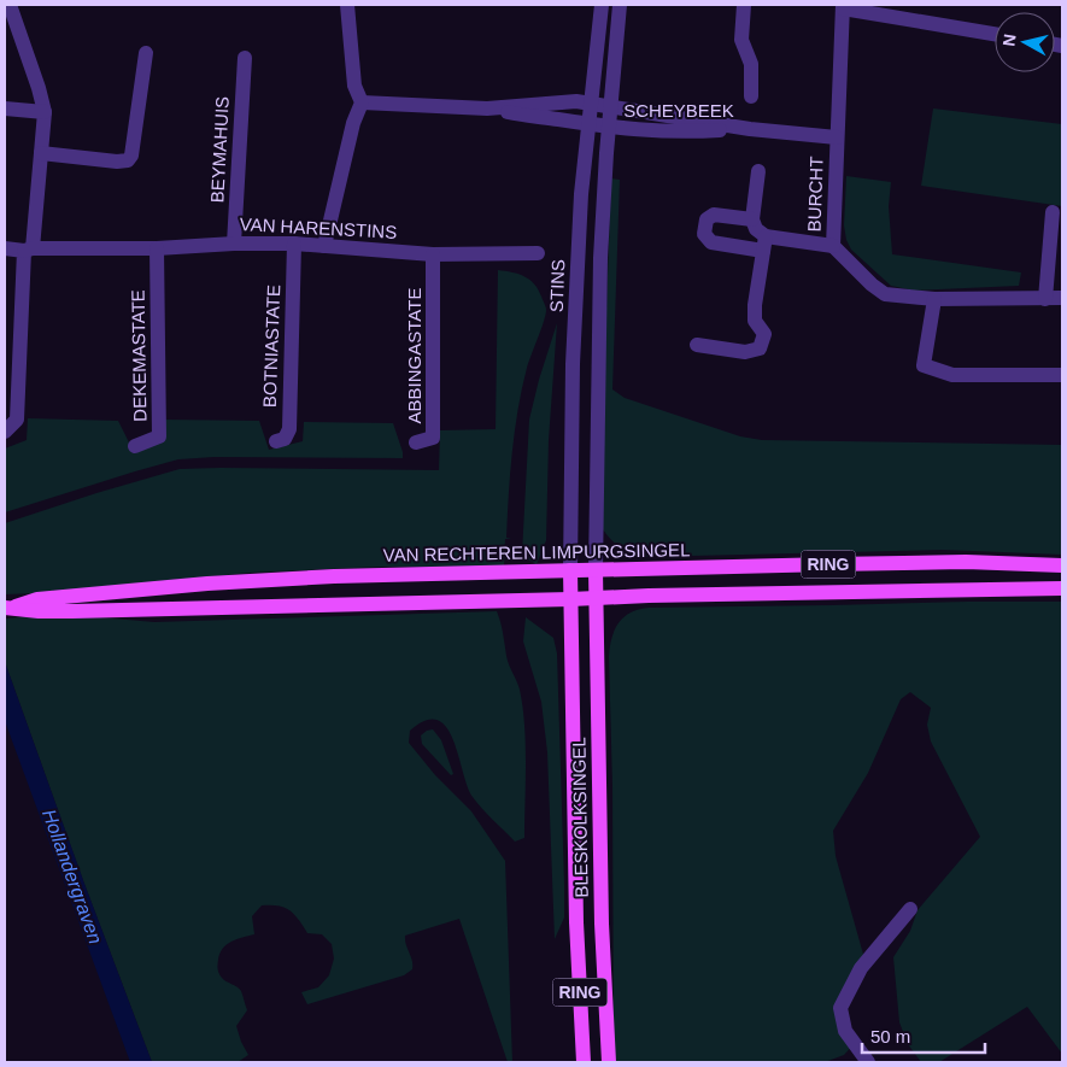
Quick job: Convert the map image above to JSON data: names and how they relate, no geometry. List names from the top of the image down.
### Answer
{
  "streets": {
    "main road": ["VAN RECHTEREN LIMPURGSINGEL", "RING", "BLESKOLKSINGEL"],
    "street": [
      "SCHEYBEEK",
      "BEYMAHUIS",
      "BURCHT",
      "VAN HARENSTINS",
      "STINS",
      "BOTNIASTATE",
      "DEKEMASTATE",
      "ABBINGASTATE"
    ]
  },
  "crossings": [
    ["SCHEYBEEK", "BURCHT"],
    ["SCHEYBEEK", "STINS"],
    ["BEYMAHUIS", "VAN HARENSTINS"],
    ["VAN HARENSTINS", "BOTNIASTATE"],
    ["VAN HARENSTINS", "DEKEMASTATE"],
    ["VAN HARENSTINS", "ABBINGASTATE"],
    ["STINS", "VAN RECHTEREN LIMPURGSINGEL"],
    ["STINS", "BLESKOLKSINGEL"],
    ["VAN RECHTEREN LIMPURGSINGEL", "BLESKOLKSINGEL"]
  ],
  "water": ["Hollandergraven"],
  "scale_bar": "50 m",
  "north": "left"
}
